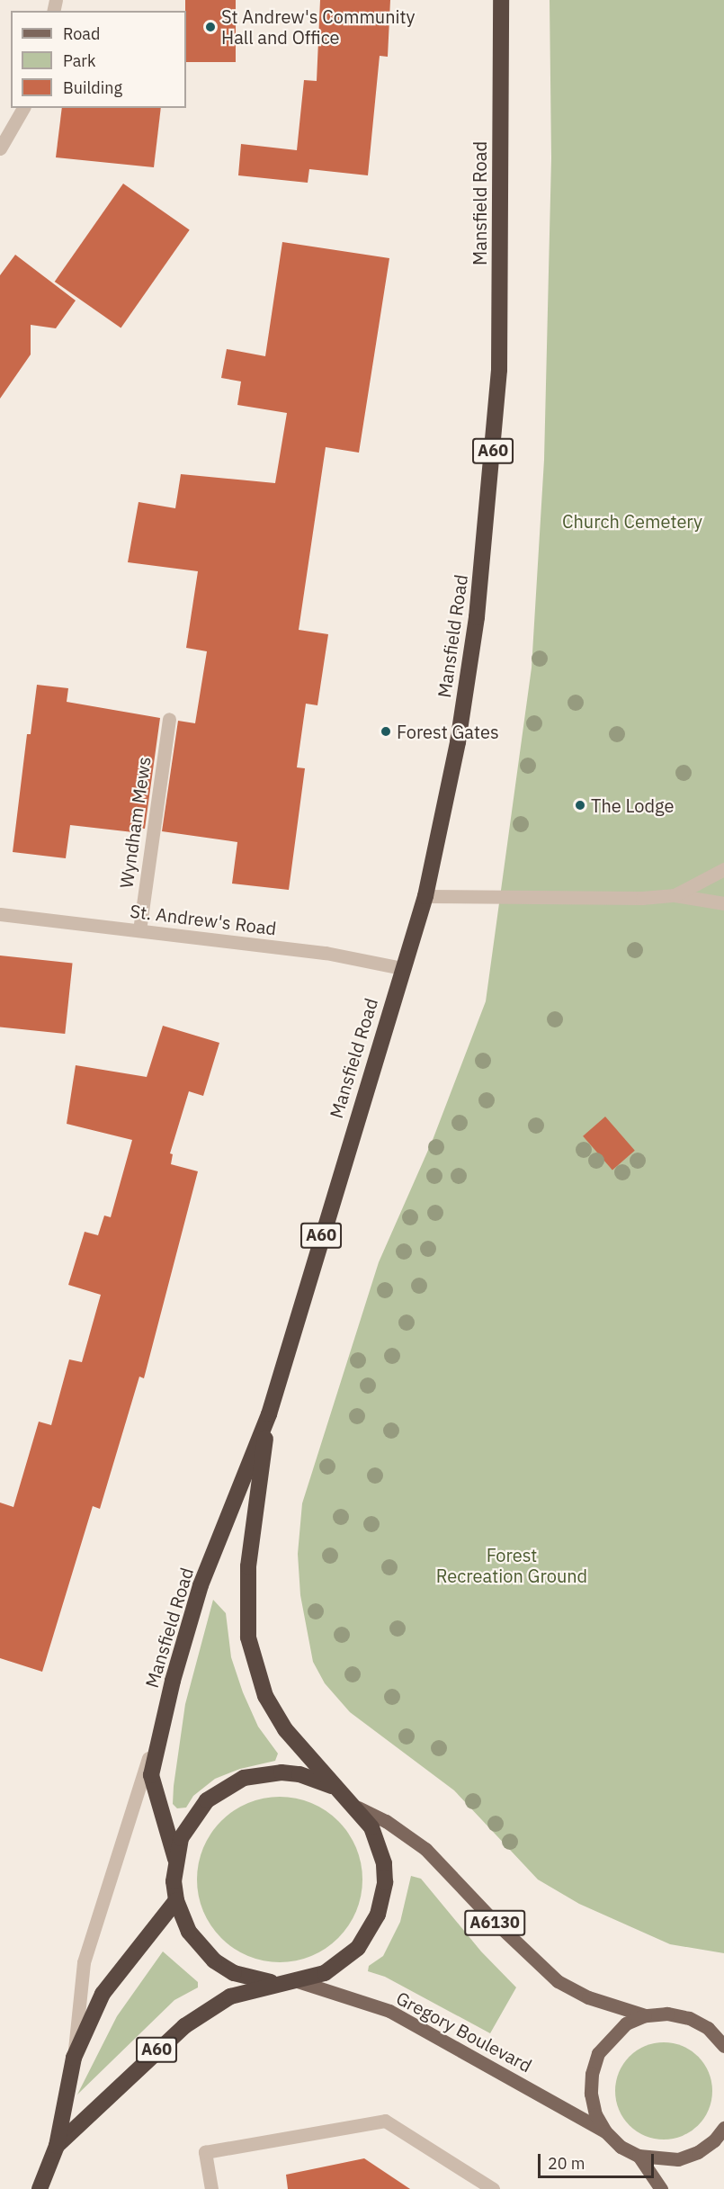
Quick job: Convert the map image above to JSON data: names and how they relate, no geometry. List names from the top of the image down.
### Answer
{
  "streets": {
    "highway": ["Mansfield Road", "A60"],
    "main road": ["A6130", "Gregory Boulevard"],
    "street": ["Wyndham Mews", "St. Andrew's Road"]
  },
  "crossings": [
    ["Mansfield Road", "St. Andrew's Road"],
    ["Mansfield Road", "Gregory Boulevard"],
    ["Wyndham Mews", "St. Andrew's Road"]
  ],
  "parks": ["Church Cemetery", "Forest Recreation Ground"],
  "places": ["St Andrew's Community Hall and Office", "Forest Gates", "The Lodge"],
  "legend": ["Road", "Park", "Building"],
  "scale_bar": "20 m"
}
